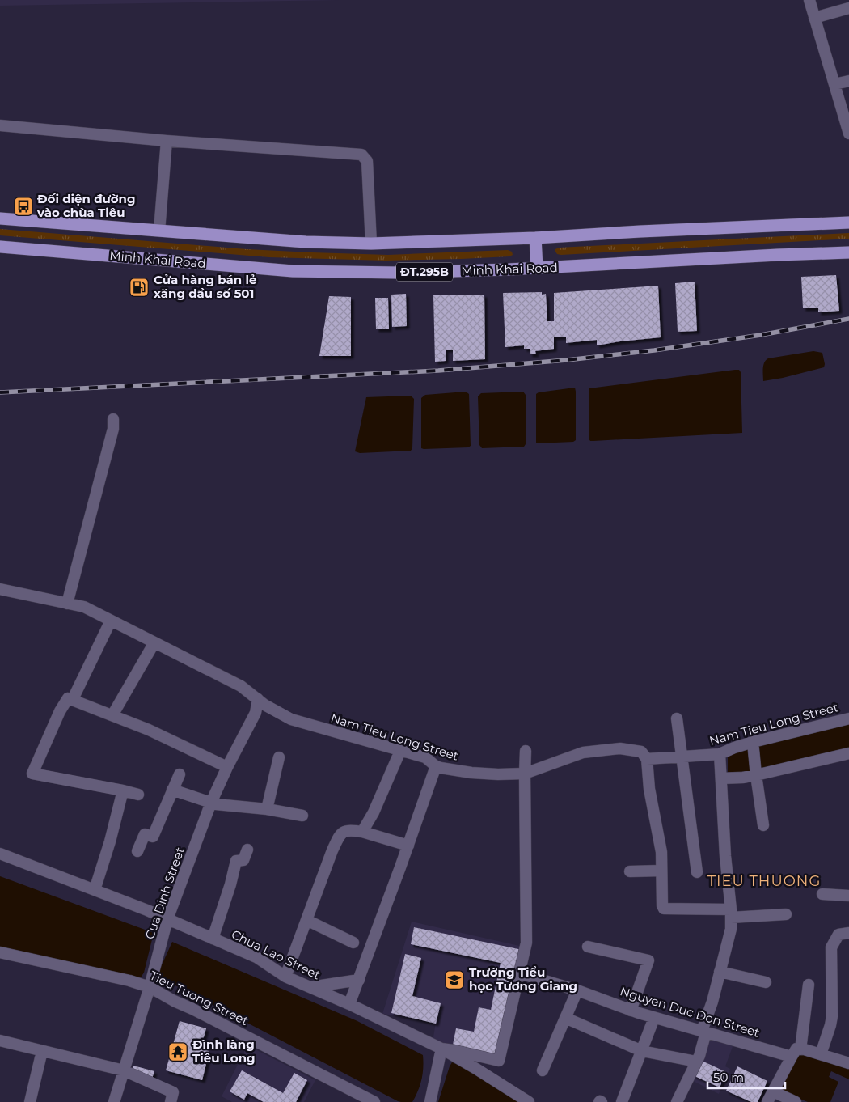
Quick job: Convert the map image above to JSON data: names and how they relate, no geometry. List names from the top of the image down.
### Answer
{
  "streets": {
    "main road": ["Minh Khai Road", "ĐT.295B"],
    "street": [
      "Nam Tieu Long Street",
      "Cua Dinh Street",
      "Chua Lao Street",
      "Tieu Tuong Street",
      "Nguyen Duc Don Street"
    ]
  },
  "crossings": [
    ["Nam Tieu Long Street", "Cua Dinh Street"],
    ["Cua Dinh Street", "Chua Lao Street"],
    ["Cua Dinh Street", "Tieu Tuong Street"]
  ],
  "districts": ["TIEU THUONG"],
  "places": {
    "bus stop": ["Đối diện đường vào chùa Tiêu"],
    "fuel station": ["Cửa hàng bán lẻ xăng dầu số 501"],
    "school or university": ["Trường Tiểu học Tương Giang"],
    "temple": ["Đình làng Tiêu Long"]
  },
  "scale_bar": "50 m"
}
